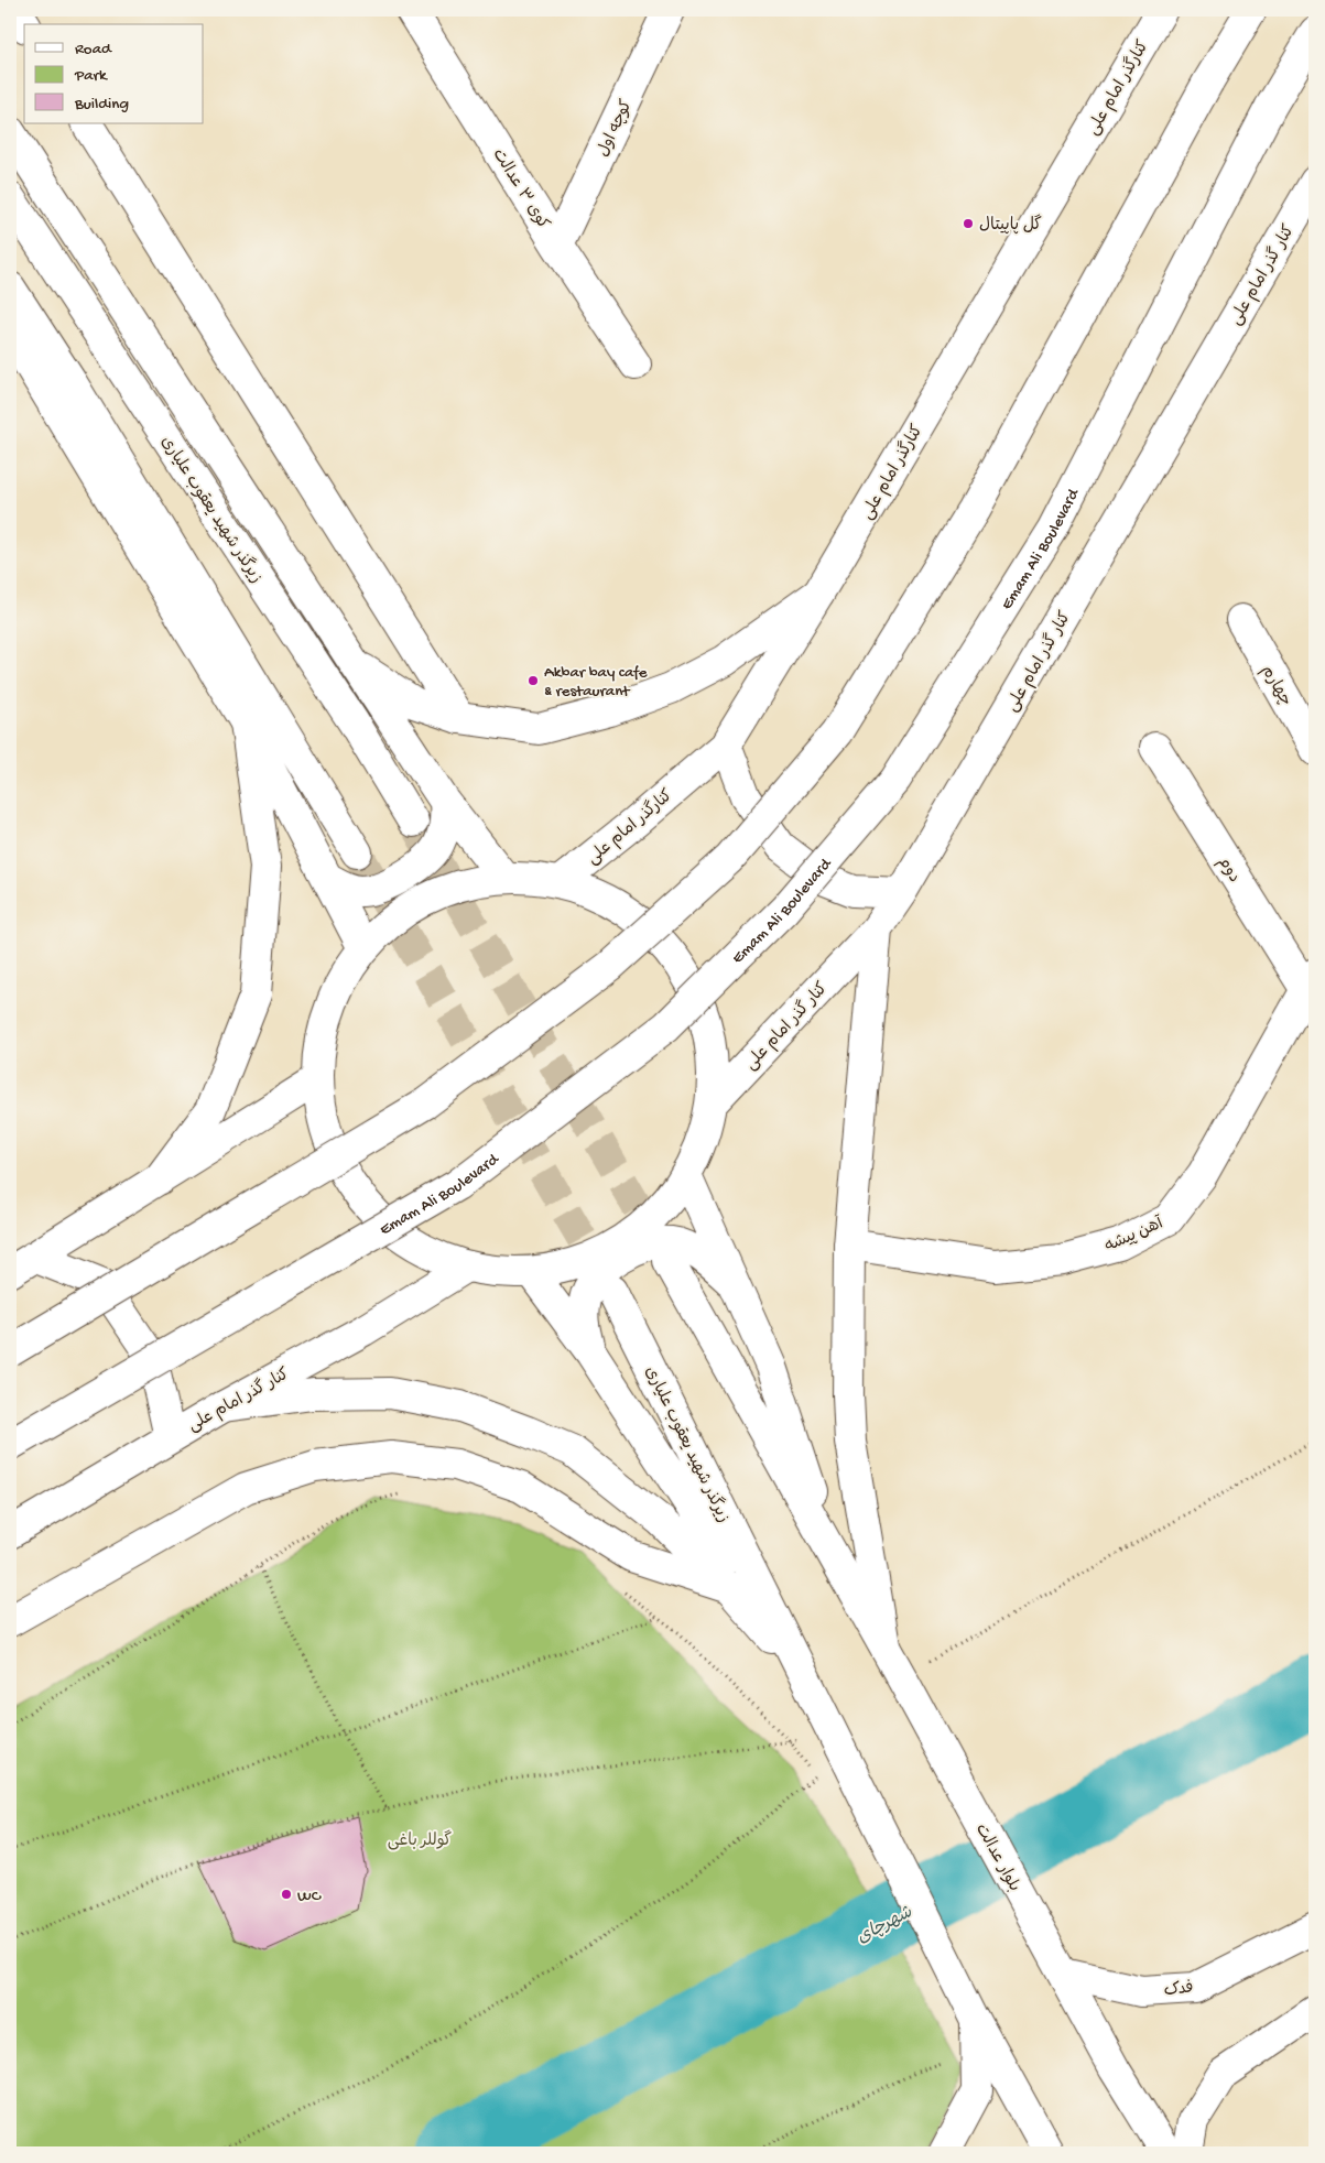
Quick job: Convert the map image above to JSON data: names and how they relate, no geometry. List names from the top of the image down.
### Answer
{
  "streets": {
    "main road": [
      "کنارگذر امام علی",
      "کوچه اول",
      "کوی ۳ عدالت",
      "کنار گذر امام علی",
      "زیرگذر شهید یعقوب علیاری",
      "Emam Ali Boulevard",
      "چهارم",
      "دوم",
      "آهن پیشه",
      "بلوار عدالت",
      "فدک"
    ]
  },
  "crossings": [
    ["کوچه اول", "کوی ۳ عدالت"],
    ["دوم", "آهن پیشه"],
    ["بلوار عدالت", "فدک"]
  ],
  "water": ["شهرچای"],
  "parks": ["گوللر باغی"],
  "places": ["گل پاپیتال", "Akbar bay cafe & restaurant", "WC"],
  "legend": ["Road", "Park", "Building"]
}
